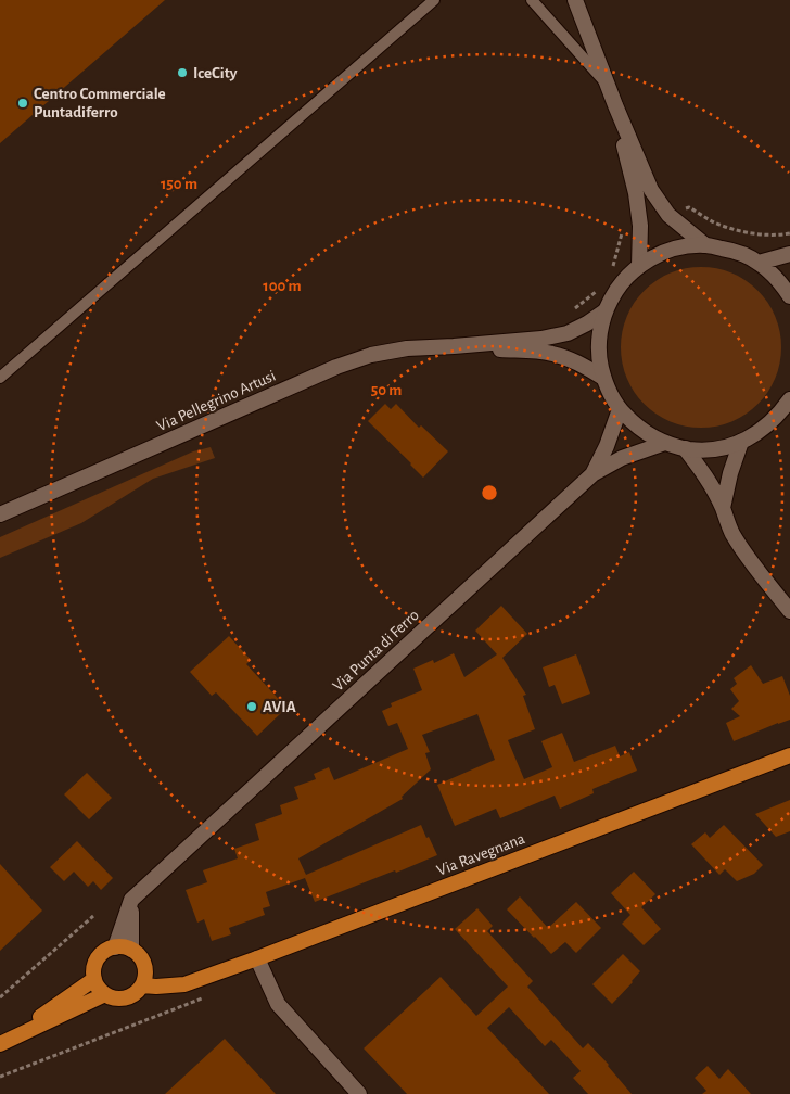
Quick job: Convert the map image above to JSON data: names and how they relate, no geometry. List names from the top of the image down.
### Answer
{
  "streets": {
    "main road": ["Via Ravegnana"],
    "street": ["Via Pellegrino Artusi", "Via Punta di Ferro"]
  },
  "crossings": [
    ["Via Punta di Ferro", "Via Ravegnana"]
  ],
  "places": ["IceCity", "Centro Commerciale Puntadiferro", "AVIA"],
  "rings": ["150 m", "100 m", "50 m"]
}
